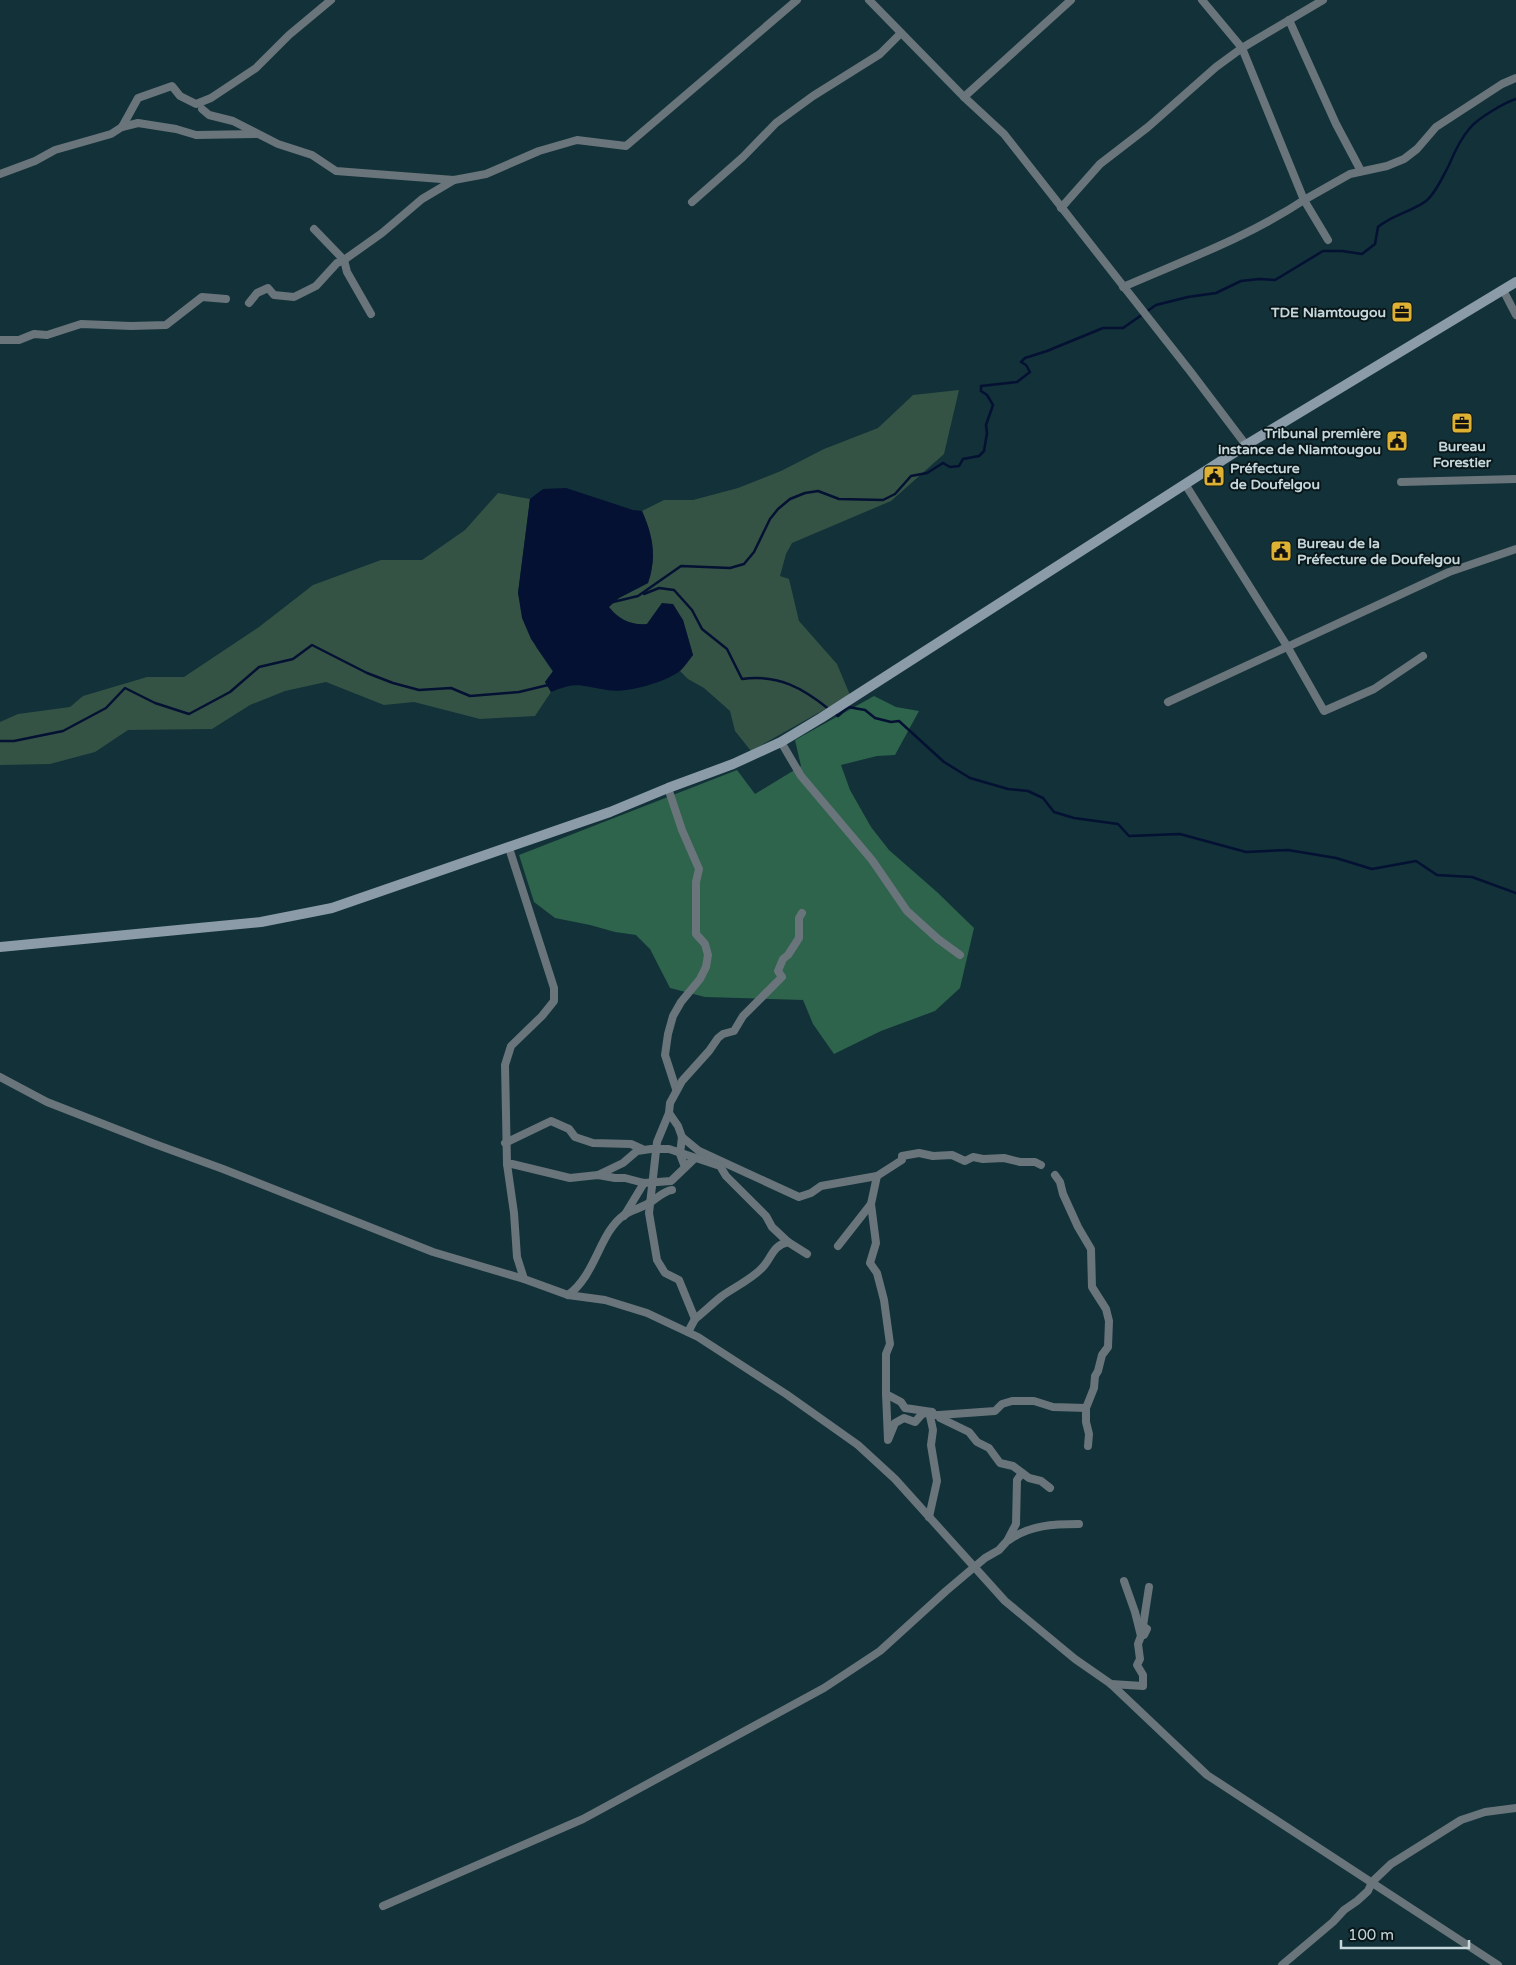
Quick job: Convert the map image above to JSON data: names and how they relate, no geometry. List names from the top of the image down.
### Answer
{
  "places": {
    "office": ["TDE Niamtougou", "Bureau Forestier"],
    "public building": ["Tribunal première instance de Niamtougou", "Préfecture de Doufelgou", "Bureau de la Préfecture de Doufelgou"]
  },
  "scale_bar": "100 m"
}
